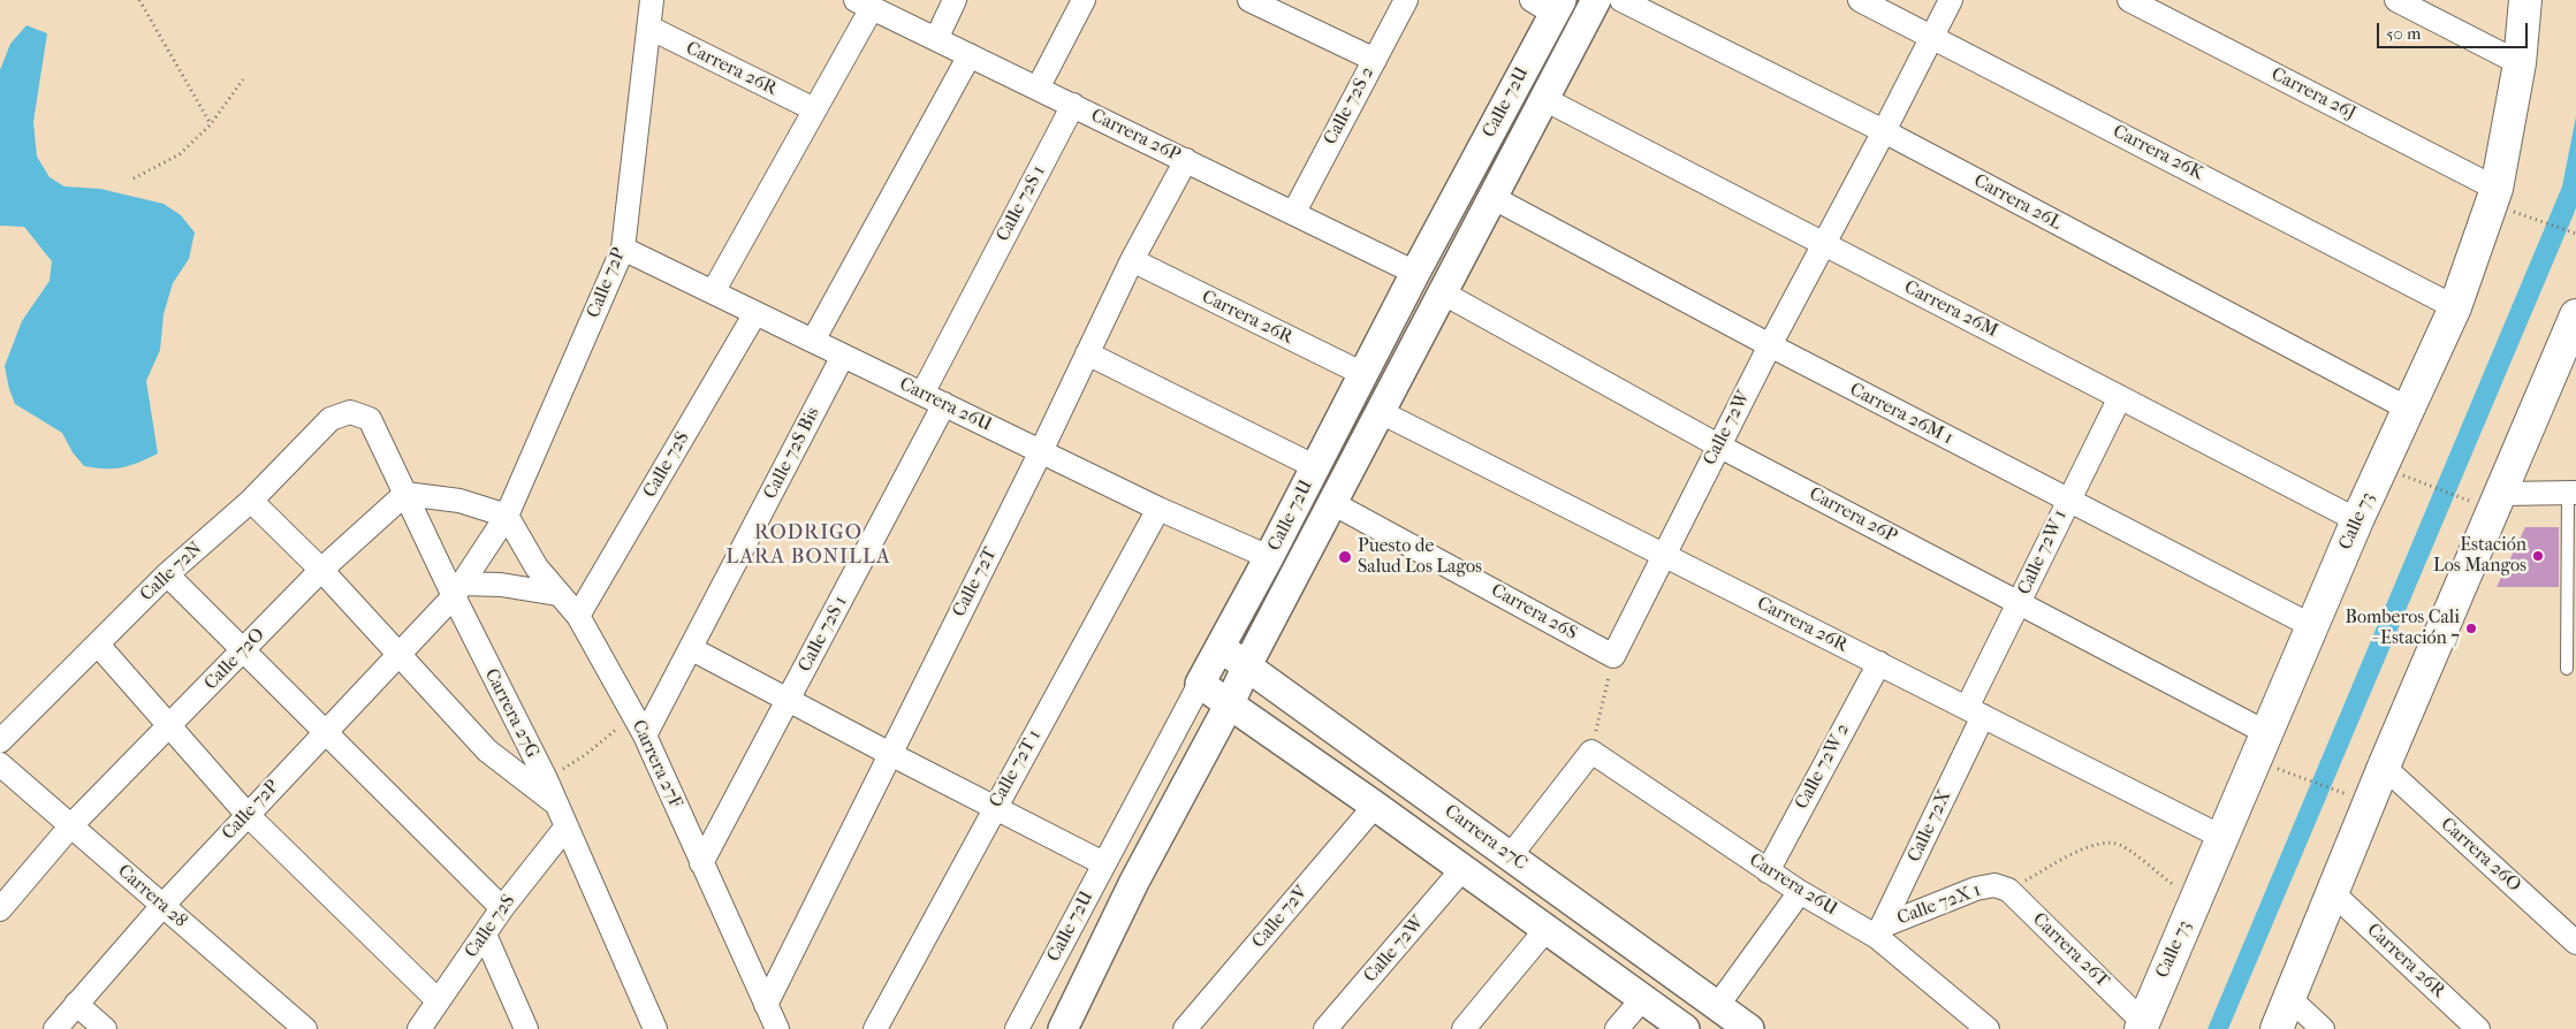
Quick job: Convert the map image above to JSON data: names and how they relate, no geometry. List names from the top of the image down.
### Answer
{
  "streets": {
    "main road": ["Calle 73"],
    "street": [
      "Carrera 26R",
      "Carrera 26J",
      "Calle 72U",
      "Calle 72S 2",
      "Carrera 26P",
      "Carrera 26K",
      "Carrera 26L",
      "Calle 72S 1",
      "Calle 72P",
      "Carrera 26M",
      "Carrera 26U",
      "Carrera 26M 1",
      "Calle 72W",
      "Calle 72S Bis",
      "Calle 72S",
      "Calle 72W 1",
      "Calle 72N",
      "Calle 72T",
      "Carrera 26S",
      "Calle 72O",
      "Carrera 27G",
      "Carrera 27F",
      "Calle 72W 2",
      "Calle 72T 1",
      "Calle 72X",
      "Carrera 27C",
      "Carrera 26O",
      "Carrera 28",
      "Calle 72X 1",
      "Calle 72V",
      "Carrera 26T"
    ]
  },
  "crossings": [
    ["Carrera 26R", "Calle 72U"],
    ["Carrera 26R", "Calle 72P"],
    ["Carrera 26R", "Calle 72W"],
    ["Carrera 26R", "Calle 73"],
    ["Carrera 26R", "Calle 72W 1"],
    ["Carrera 26R", "Calle 72T"],
    ["Carrera 26R", "Calle 72W 2"],
    ["Carrera 26R", "Calle 72X"],
    ["Carrera 26J", "Calle 73"],
    ["Calle 72U", "Carrera 26P"],
    ["Calle 72U", "Carrera 26M"],
    ["Calle 72U", "Carrera 26U"],
    ["Calle 72U", "Carrera 26M 1"],
    ["Calle 72U", "Carrera 26S"],
    ["Calle 72U", "Carrera 27C"],
    ["Calle 72S 2", "Carrera 26P"],
    ["Carrera 26P", "Calle 72S 1"],
    ["Carrera 26P", "Calle 72W"],
    ["Carrera 26P", "Calle 73"],
    ["Carrera 26P", "Calle 72W 1"],
    ["Carrera 26P", "Calle 72T"],
    ["Carrera 26K", "Calle 72W"],
    ["Carrera 26K", "Calle 73"],
    ["Carrera 26L", "Calle 72W"],
    ["Carrera 26L", "Calle 73"],
    ["Calle 72S 1", "Carrera 26U"],
    ["Calle 72S 1", "Carrera 27F"],
    ["Calle 72P", "Carrera 26U"],
    ["Calle 72P", "Carrera 27G"],
    ["Calle 72P", "Carrera 27F"],
    ["Calle 72P", "Carrera 28"],
    ["Carrera 26M", "Calle 72W"],
    ["Carrera 26M", "Calle 73"],
    ["Carrera 26M", "Calle 72W 1"],
    ["Carrera 26U", "Calle 72S Bis"],
    ["Carrera 26U", "Calle 72S"],
    ["Carrera 26U", "Calle 72T"],
    ["Carrera 26U", "Calle 72W 2"],
    ["Carrera 26U", "Calle 72T 1"],
    ["Carrera 26U", "Calle 72X"],
    ["Carrera 26U", "Calle 72X 1"],
    ["Carrera 26M 1", "Calle 72W"],
    ["Carrera 26M 1", "Calle 73"],
    ["Carrera 26M 1", "Calle 72W 1"],
    ["Calle 72W", "Carrera 26S"],
    ["Calle 72W", "Carrera 27C"],
    ["Calle 72S Bis", "Carrera 27F"],
    ["Calle 72S", "Carrera 27G"],
    ["Calle 72S", "Carrera 27F"],
    ["Calle 73", "Carrera 26T"],
    ["Calle 72W 1", "Calle 72X"],
    ["Calle 72N", "Carrera 27G"],
    ["Calle 72T", "Carrera 27F"],
    ["Calle 72O", "Carrera 27G"],
    ["Calle 72O", "Carrera 28"],
    ["Calle 72X", "Calle 72X 1"],
    ["Carrera 27C", "Calle 72V"],
    ["Calle 72X 1", "Carrera 26T"]
  ],
  "districts": ["RODRIGO LARA BONILLA"],
  "places": ["Estación Los Mangos", "Puesto de Salud Los Lagos", "Bomberos Cali - Estación 7"],
  "scale_bar": "50 m"
}
